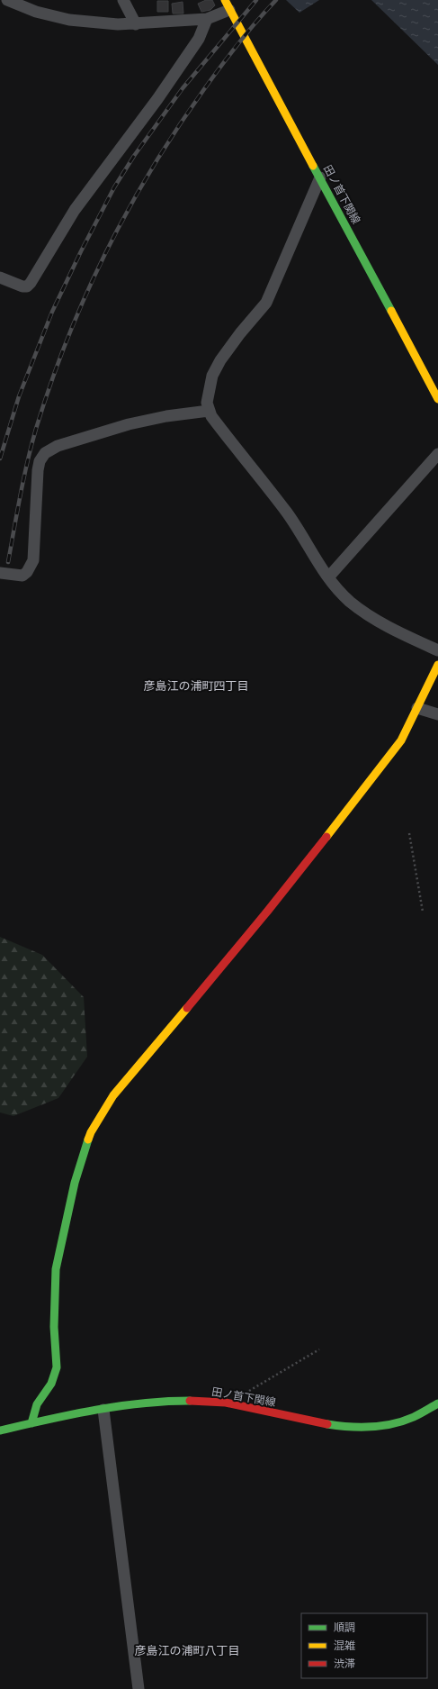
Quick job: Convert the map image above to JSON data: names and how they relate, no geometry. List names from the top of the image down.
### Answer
{
  "streets": {
    "main road": ["田ノ首下関線"]
  },
  "districts": ["彦島江の浦町四丁目", "彦島江の浦町八丁目"],
  "legend": ["順調", "混雑", "渋滞"]
}
